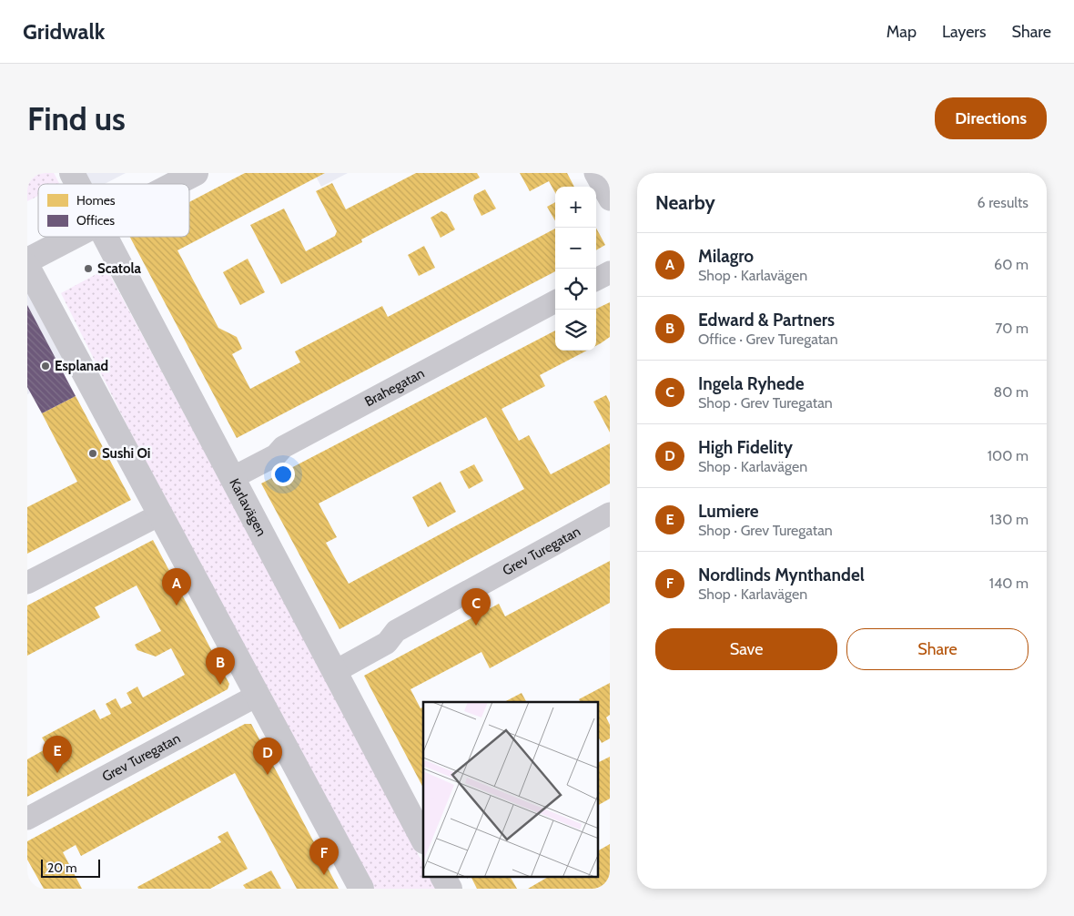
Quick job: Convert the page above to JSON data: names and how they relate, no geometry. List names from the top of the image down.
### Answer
{
  "streets": {
    "street": ["Brahegatan", "Karlavägen", "Grev Turegatan"]
  },
  "crossings": [
    ["Brahegatan", "Karlavägen"],
    ["Karlavägen", "Grev Turegatan"]
  ],
  "places": ["Scatola", "Esplanad", "Sushi Oi"],
  "legend": ["Homes", "Offices"],
  "scale_bar": "20 m",
  "page": {
    "header": "Gridwalk",
    "nav": ["Map", "Layers", "Share"],
    "buttons": [
      "Directions",
      ["Save", "Share"]
    ],
    "title": "Find us",
    "heading": ["Nearby", "6 results"],
    "map_buttons": ["+", "−"],
    "list": [
      {
        "mark": "A",
        "name": "Milagro",
        "note": "Shop · Karlavägen",
        "value": "60 m"
      },
      {
        "mark": "B",
        "name": "Edward & Partners",
        "note": "Office · Grev Turegatan",
        "value": "70 m"
      },
      {
        "mark": "C",
        "name": "Ingela Ryhede",
        "note": "Shop · Grev Turegatan",
        "value": "80 m"
      },
      {
        "mark": "D",
        "name": "High Fidelity",
        "note": "Shop · Karlavägen",
        "value": "100 m"
      },
      {
        "mark": "E",
        "name": "Lumiere",
        "note": "Shop · Grev Turegatan",
        "value": "130 m"
      },
      {
        "mark": "F",
        "name": "Nordlinds Mynthandel",
        "note": "Shop · Karlavägen",
        "value": "140 m"
      }
    ],
    "pins": [
      "A",
      "C",
      "B",
      "E",
      "D",
      "F"
    ],
    "scale": "20 m"
  }
}
